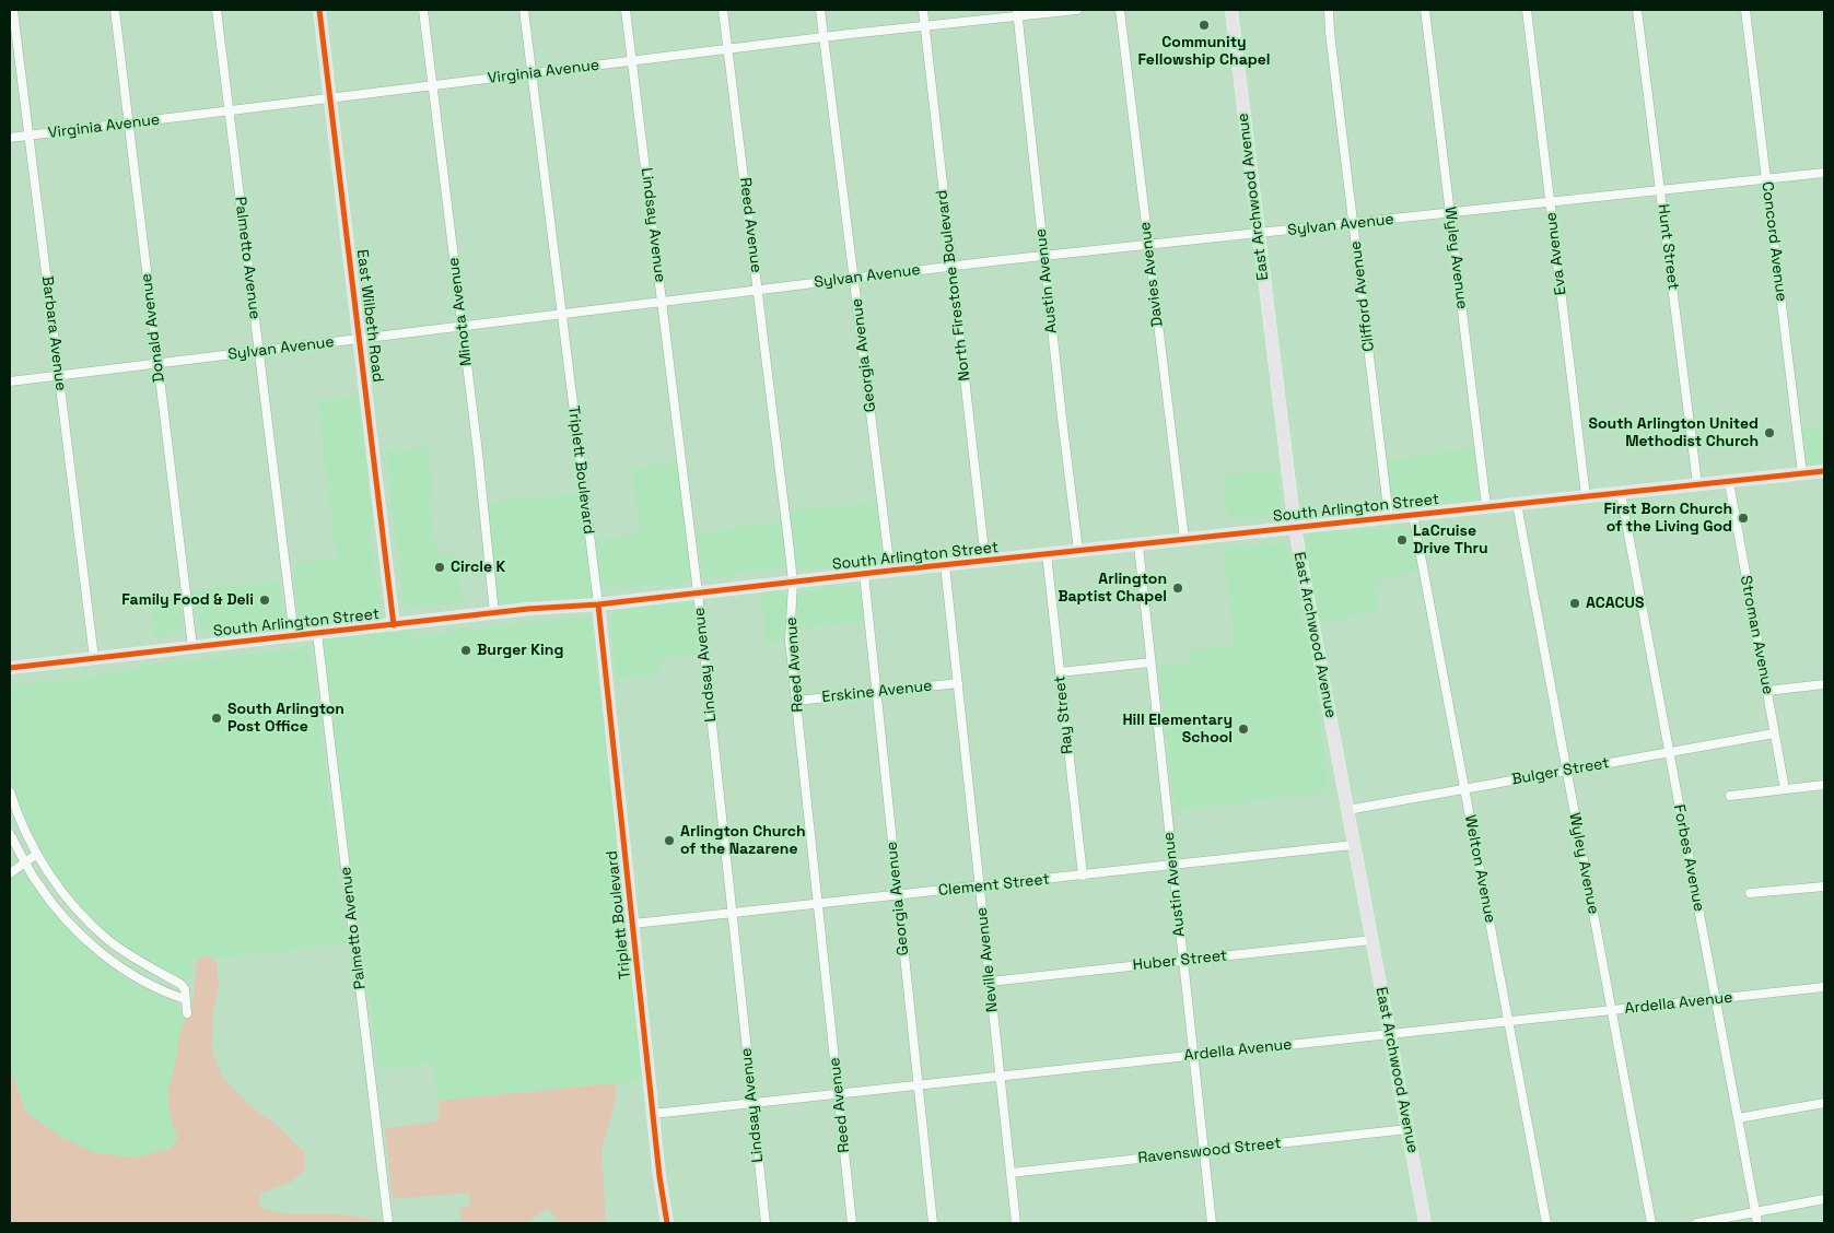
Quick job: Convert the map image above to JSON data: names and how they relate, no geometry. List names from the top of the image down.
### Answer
{
  "streets": {
    "main road": [
      "East Archwood Avenue",
      "East Wilbeth Road",
      "Triplett Boulevard",
      "South Arlington Street"
    ],
    "street": [
      "Virginia Avenue",
      "Lindsay Avenue",
      "Reed Avenue",
      "Sylvan Avenue",
      "Concord Avenue",
      "Hunt Street",
      "Eva Avenue",
      "Palmetto Avenue",
      "Wyley Avenue",
      "Davies Avenue",
      "Austin Avenue",
      "North Firestone Boulevard",
      "Clifford Avenue",
      "Minota Avenue",
      "Donald Avenue",
      "Barbara Avenue",
      "Georgia Avenue",
      "Stroman Avenue",
      "Erskine Avenue",
      "Ray Street",
      "Bulger Street",
      "Forbes Avenue",
      "Welton Avenue",
      "Clement Street",
      "Neville Avenue",
      "Huber Street",
      "Ardella Avenue",
      "Ravenswood Street"
    ]
  },
  "crossings": [
    ["Virginia Avenue", "Lindsay Avenue"],
    ["Virginia Avenue", "Reed Avenue"],
    ["Virginia Avenue", "Palmetto Avenue"],
    ["Virginia Avenue", "Austin Avenue"],
    ["Virginia Avenue", "North Firestone Boulevard"],
    ["Virginia Avenue", "Minota Avenue"],
    ["Virginia Avenue", "East Wilbeth Road"],
    ["Virginia Avenue", "Donald Avenue"],
    ["Virginia Avenue", "Barbara Avenue"],
    ["Virginia Avenue", "Georgia Avenue"],
    ["Virginia Avenue", "Triplett Boulevard"],
    ["East Archwood Avenue", "Sylvan Avenue"],
    ["East Archwood Avenue", "South Arlington Street"],
    ["East Archwood Avenue", "Bulger Street"],
    ["East Archwood Avenue", "Clement Street"],
    ["East Archwood Avenue", "Huber Street"],
    ["East Archwood Avenue", "Ardella Avenue"],
    ["East Archwood Avenue", "Ravenswood Street"],
    ["Lindsay Avenue", "Sylvan Avenue"],
    ["Lindsay Avenue", "South Arlington Street"],
    ["Lindsay Avenue", "Clement Street"],
    ["Lindsay Avenue", "Ardella Avenue"],
    ["Reed Avenue", "Sylvan Avenue"],
    ["Reed Avenue", "South Arlington Street"],
    ["Reed Avenue", "Erskine Avenue"],
    ["Reed Avenue", "Clement Street"],
    ["Reed Avenue", "Ardella Avenue"],
    ["Sylvan Avenue", "Concord Avenue"],
    ["Sylvan Avenue", "Hunt Street"],
    ["Sylvan Avenue", "Eva Avenue"],
    ["Sylvan Avenue", "Palmetto Avenue"],
    ["Sylvan Avenue", "Wyley Avenue"],
    ["Sylvan Avenue", "Davies Avenue"],
    ["Sylvan Avenue", "Austin Avenue"],
    ["Sylvan Avenue", "North Firestone Boulevard"],
    ["Sylvan Avenue", "Clifford Avenue"],
    ["Sylvan Avenue", "Minota Avenue"],
    ["Sylvan Avenue", "East Wilbeth Road"],
    ["Sylvan Avenue", "Donald Avenue"],
    ["Sylvan Avenue", "Barbara Avenue"],
    ["Sylvan Avenue", "Georgia Avenue"],
    ["Sylvan Avenue", "Triplett Boulevard"],
    ["Concord Avenue", "South Arlington Street"],
    ["Hunt Street", "South Arlington Street"],
    ["Eva Avenue", "South Arlington Street"],
    ["Palmetto Avenue", "South Arlington Street"],
    ["Wyley Avenue", "South Arlington Street"],
    ["Wyley Avenue", "Bulger Street"],
    ["Wyley Avenue", "Ardella Avenue"],
    ["Davies Avenue", "South Arlington Street"],
    ["Austin Avenue", "South Arlington Street"],
    ["Austin Avenue", "Clement Street"],
    ["Austin Avenue", "Huber Street"],
    ["Austin Avenue", "Ardella Avenue"],
    ["Austin Avenue", "Ravenswood Street"],
    ["North Firestone Boulevard", "South Arlington Street"],
    ["Clifford Avenue", "South Arlington Street"],
    ["Minota Avenue", "South Arlington Street"],
    ["East Wilbeth Road", "South Arlington Street"],
    ["Donald Avenue", "South Arlington Street"],
    ["Barbara Avenue", "South Arlington Street"],
    ["Georgia Avenue", "South Arlington Street"],
    ["Georgia Avenue", "Erskine Avenue"],
    ["Georgia Avenue", "Clement Street"],
    ["Georgia Avenue", "Ardella Avenue"],
    ["Triplett Boulevard", "South Arlington Street"],
    ["Triplett Boulevard", "Clement Street"],
    ["Triplett Boulevard", "Ardella Avenue"],
    ["South Arlington Street", "Stroman Avenue"],
    ["South Arlington Street", "Ray Street"],
    ["South Arlington Street", "Forbes Avenue"],
    ["South Arlington Street", "Welton Avenue"],
    ["South Arlington Street", "Neville Avenue"],
    ["Stroman Avenue", "Bulger Street"],
    ["Erskine Avenue", "Neville Avenue"],
    ["Ray Street", "Clement Street"],
    ["Bulger Street", "Forbes Avenue"],
    ["Bulger Street", "Welton Avenue"],
    ["Forbes Avenue", "Ardella Avenue"],
    ["Welton Avenue", "Ardella Avenue"],
    ["Clement Street", "Neville Avenue"],
    ["Neville Avenue", "Huber Street"],
    ["Neville Avenue", "Ardella Avenue"],
    ["Neville Avenue", "Ravenswood Street"]
  ],
  "places": [
    "Community Fellowship Chapel",
    "South Arlington United Methodist Church",
    "First Born Church of the Living God",
    "LaCruise Drive Thru",
    "Circle K",
    "Arlington Baptist Chapel",
    "Family Food & Deli",
    "ACACUS",
    "Burger King",
    "South Arlington Post Office",
    "Hill Elementary School",
    "Arlington Church of the Nazarene"
  ]
}
